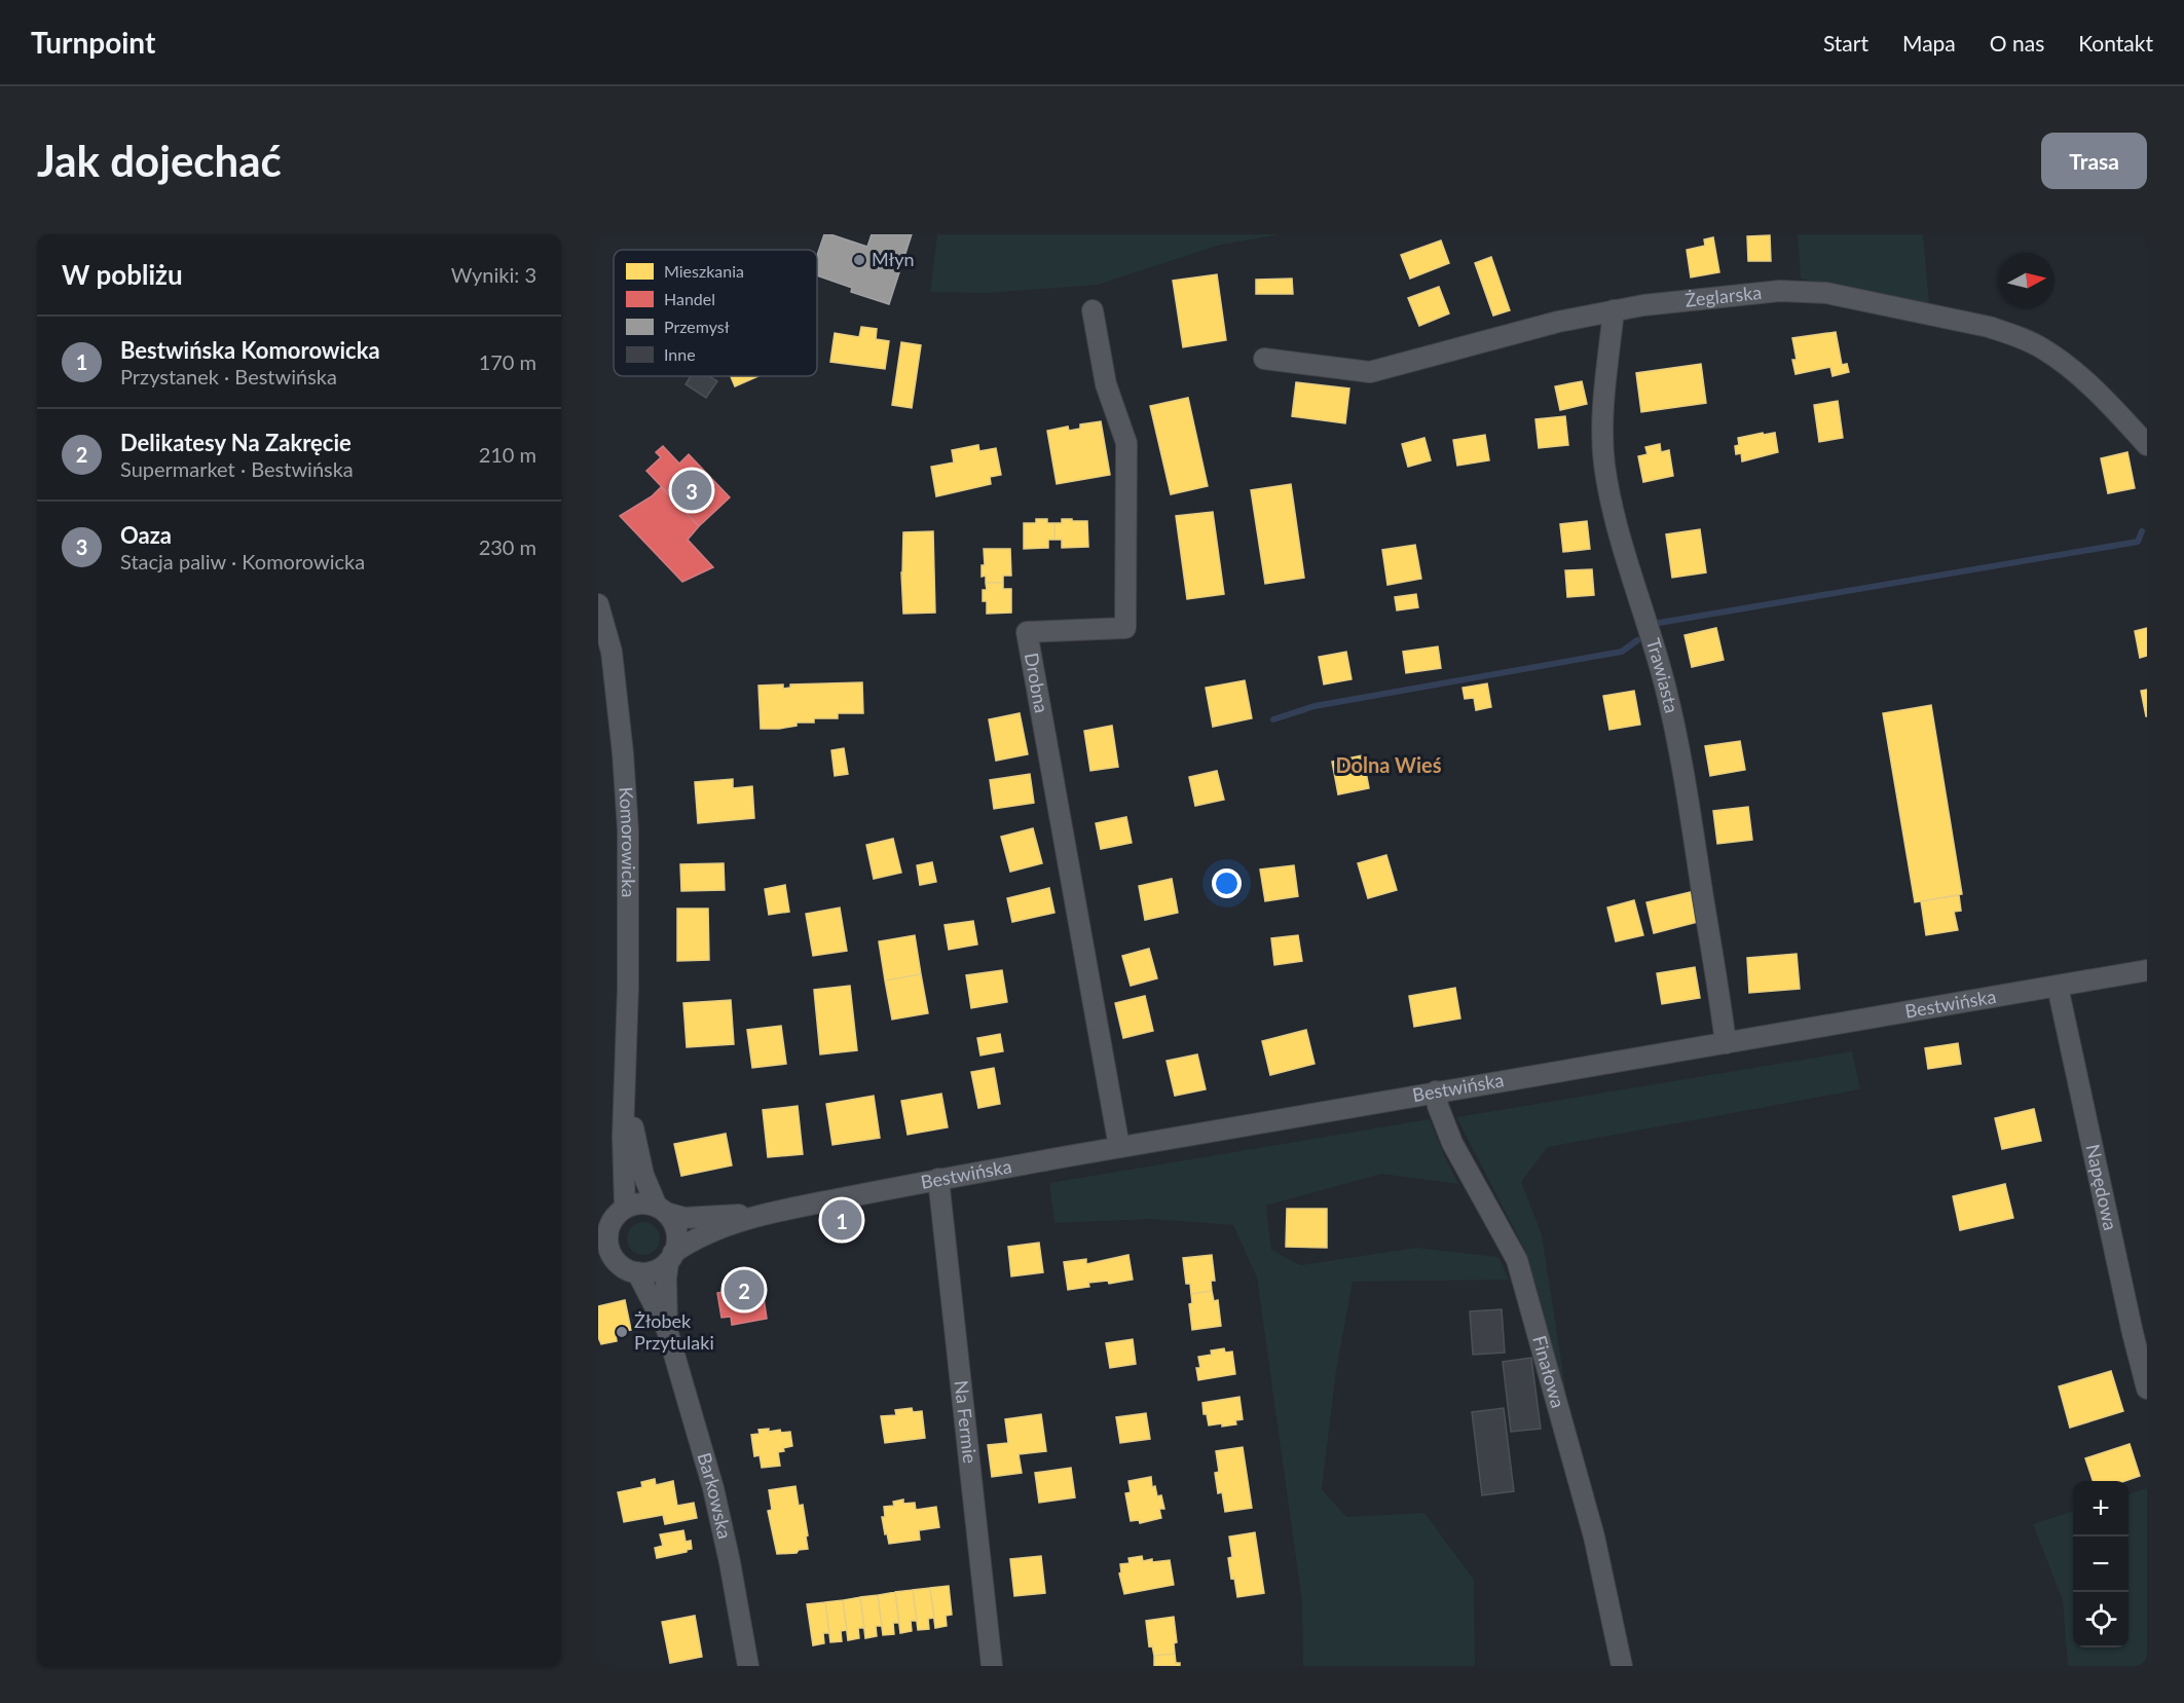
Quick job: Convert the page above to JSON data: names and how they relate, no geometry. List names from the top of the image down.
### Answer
{
  "streets": {
    "street": [
      "Żeglarska",
      "Trawiasta",
      "Drobna",
      "Komorowicka",
      "Bestwińska",
      "Napędowa",
      "Finałowa",
      "Na Fermie",
      "Barkowska"
    ]
  },
  "crossings": [
    ["Żeglarska", "Trawiasta"],
    ["Trawiasta", "Bestwińska"],
    ["Drobna", "Bestwińska"],
    ["Komorowicka", "Bestwińska"],
    ["Komorowicka", "Barkowska"],
    ["Bestwińska", "Napędowa"],
    ["Bestwińska", "Finałowa"],
    ["Bestwińska", "Na Fermie"],
    ["Bestwińska", "Barkowska"]
  ],
  "districts": ["Dolna Wieś"],
  "places": ["Młyn", "Żłobek Przytulaki"],
  "legend": [
    "Mieszkania",
    "Handel",
    "Przemysł",
    "Inne"
  ],
  "north": "right",
  "page": {
    "header": "Turnpoint",
    "nav": [
      "Start",
      "Mapa",
      "O nas",
      "Kontakt"
    ],
    "buttons": "Trasa",
    "title": "Jak dojechać",
    "heading": ["W pobliżu", "Wyniki: 3"],
    "list": [
      {
        "mark": "1",
        "name": "Bestwińska Komorowicka",
        "note": "Przystanek · Bestwińska",
        "value": "170 m"
      },
      {
        "mark": "2",
        "name": "Delikatesy Na Zakręcie",
        "note": "Supermarket · Bestwińska",
        "value": "210 m"
      },
      {
        "mark": "3",
        "name": "Oaza",
        "note": "Stacja paliw · Komorowicka",
        "value": "230 m"
      }
    ],
    "pins": ["3", "1", "2"],
    "map_buttons": ["+", "−"]
  }
}
